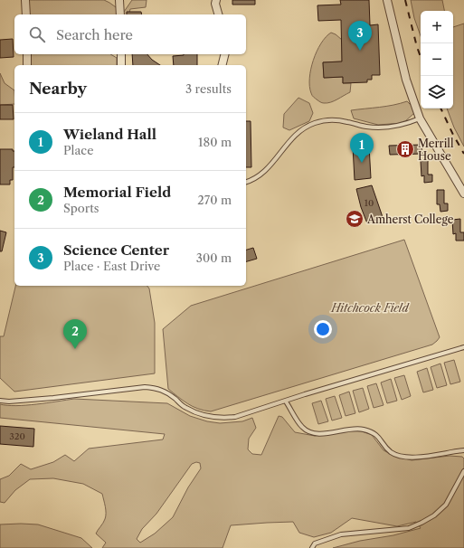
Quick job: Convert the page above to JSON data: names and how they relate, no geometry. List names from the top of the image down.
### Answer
{
  "parks": ["Hitchcock Field"],
  "places": {
    "building": ["Merrill House"],
    "school or university": ["Amherst College"]
  },
  "house_numbers": ["10", "320"],
  "page": {
    "map_buttons": ["+", "−"],
    "search": "Search here",
    "pins": ["3", "1", "2"],
    "heading": ["Nearby", "3 results"],
    "list": [
      {
        "mark": "1",
        "name": "Wieland Hall",
        "note": "Place",
        "value": "180 m"
      },
      {
        "mark": "2",
        "name": "Memorial Field",
        "note": "Sports",
        "value": "270 m"
      },
      {
        "mark": "3",
        "name": "Science Center",
        "note": "Place · East Drive",
        "value": "300 m"
      }
    ]
  }
}
